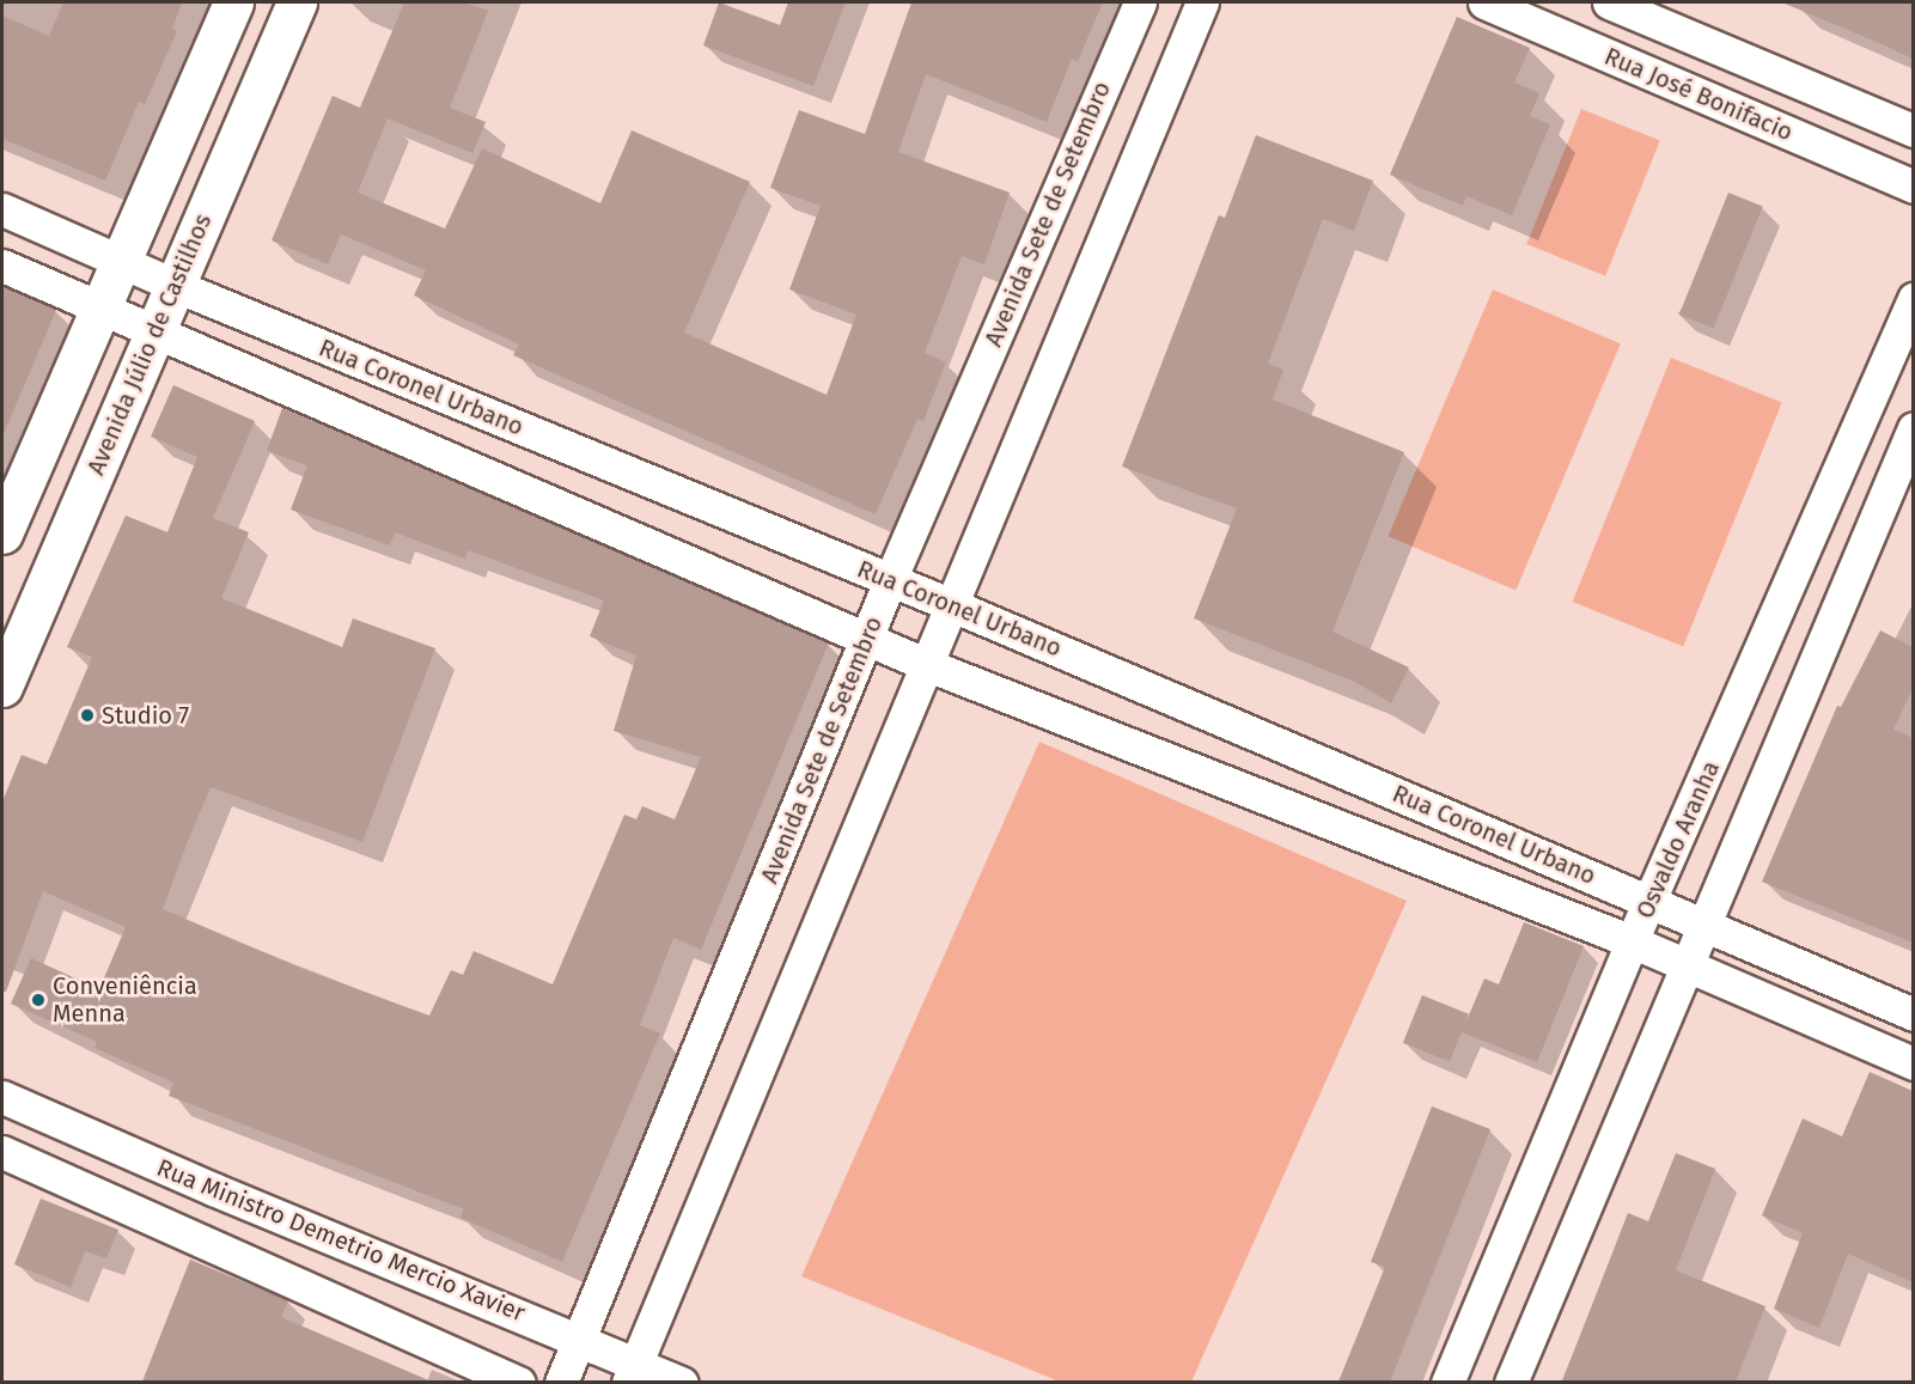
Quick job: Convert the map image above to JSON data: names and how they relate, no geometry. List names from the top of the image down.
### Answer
{
  "streets": {
    "street": [
      "Rua José Bonifacio",
      "Avenida Sete de Setembro",
      "Avenida Júlio de Castilhos",
      "Rua Coronel Urbano",
      "Osvaldo Aranha",
      "Rua Ministro Demetrio Mercio Xavier"
    ]
  },
  "crossings": [
    ["Avenida Sete de Setembro", "Rua Coronel Urbano"],
    ["Avenida Sete de Setembro", "Rua Ministro Demetrio Mercio Xavier"],
    ["Avenida Júlio de Castilhos", "Rua Coronel Urbano"],
    ["Rua Coronel Urbano", "Osvaldo Aranha"]
  ],
  "places": ["Studio 7", "Conveniência Menna"]
}
